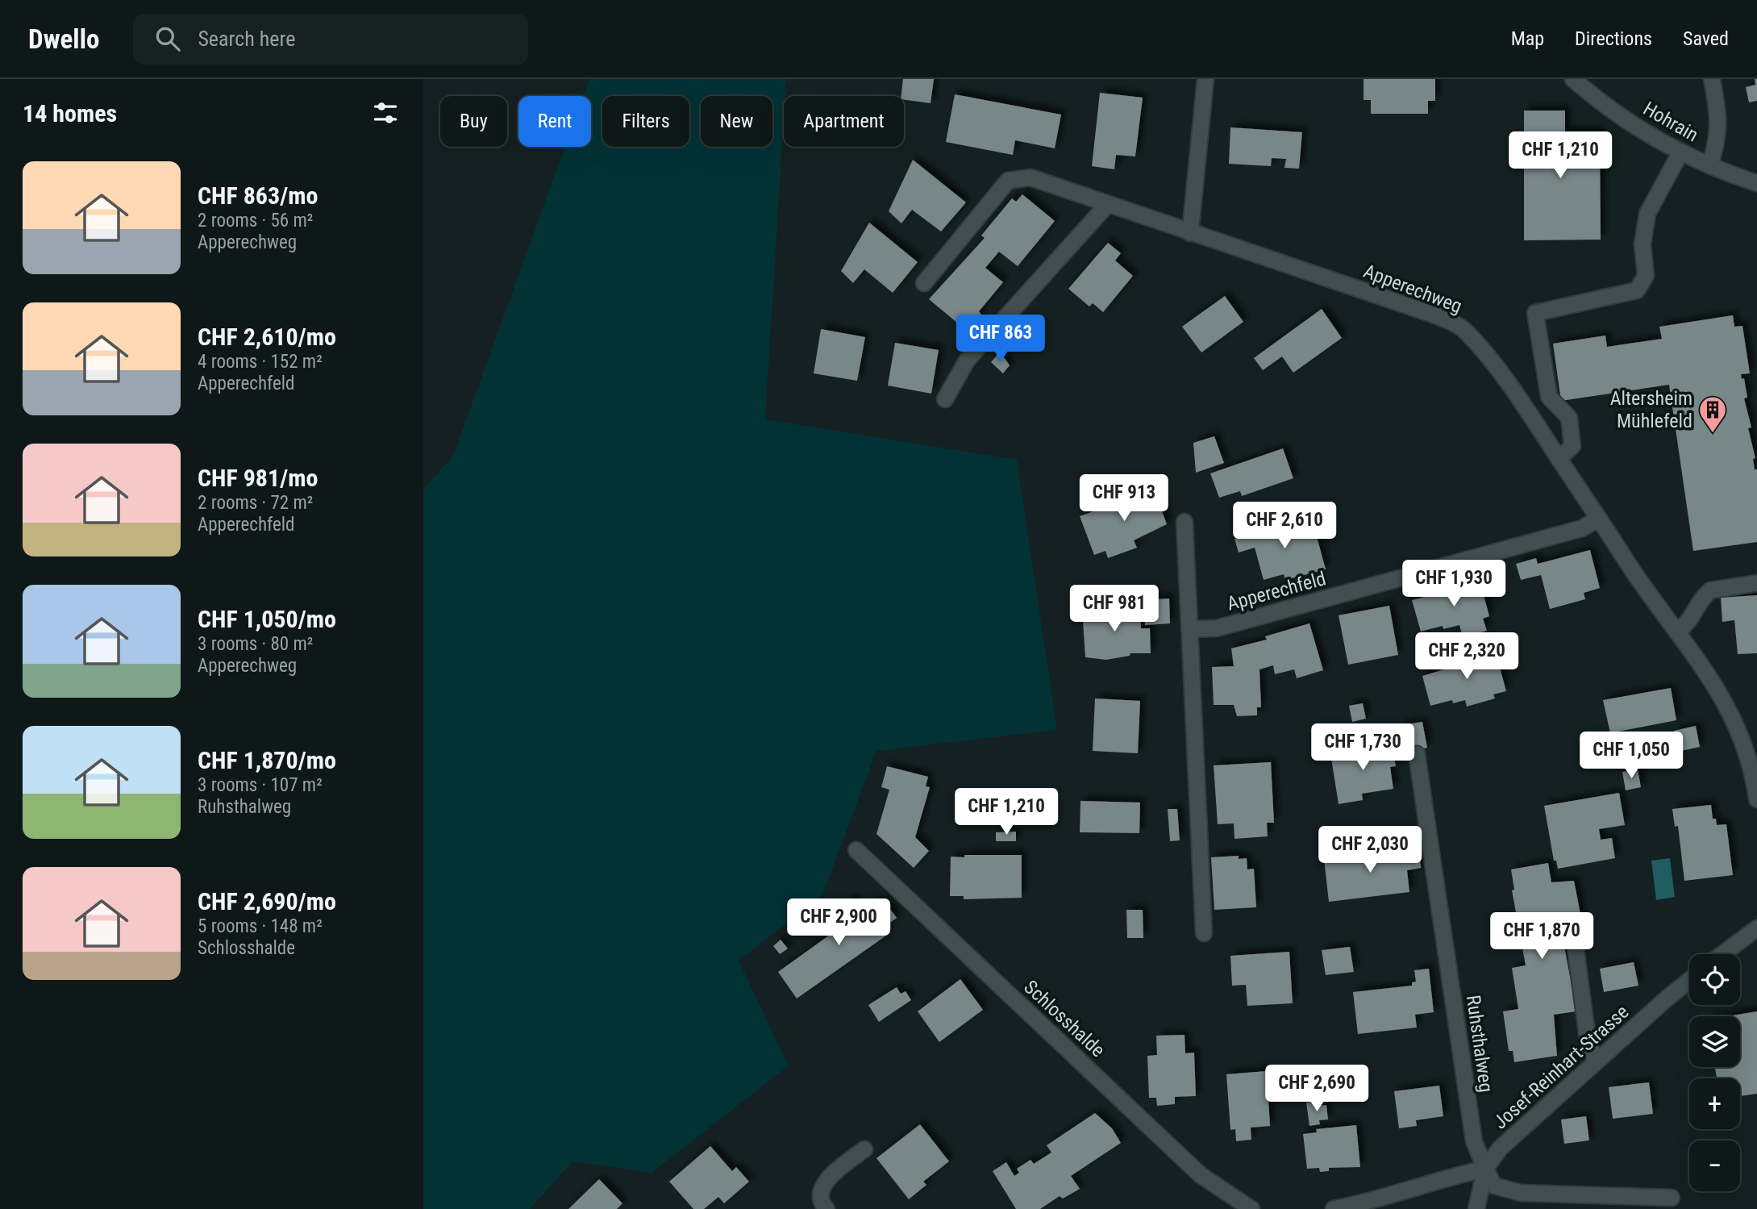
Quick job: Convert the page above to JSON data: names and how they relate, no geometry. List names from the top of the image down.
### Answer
{
  "streets": {
    "street": [
      "Hohrain",
      "Apperechweg",
      "Apperechfeld",
      "Schlosshalde",
      "Ruhsthalweg",
      "Josef-Reinhart-Strasse"
    ]
  },
  "crossings": [
    ["Apperechweg", "Apperechfeld"],
    ["Ruhsthalweg", "Josef-Reinhart-Strasse"]
  ],
  "places": {
    "building": ["Altersheim Mühlefeld"]
  },
  "page": {
    "header": "Dwello",
    "search": "Search here",
    "nav": ["Map", "Directions", "Saved"],
    "heading": "14 homes",
    "chip": [
      "Buy",
      "Rent",
      "Filters",
      "New",
      "Apartment"
    ],
    "price": [
      "CHF 1,210",
      "CHF 863",
      "CHF 913",
      "CHF 2,610",
      "CHF 1,930",
      "CHF 981",
      "CHF 2,320",
      "CHF 1,730",
      "CHF 1,050",
      "CHF 1,210",
      "CHF 2,030",
      "CHF 2,900",
      "CHF 1,870",
      "CHF 2,690"
    ],
    "list": [
      {
        "name": "CHF 863/mo",
        "note": "2 rooms · 56 m² · Apperechweg"
      },
      {
        "name": "CHF 2,610/mo",
        "note": "4 rooms · 152 m² · Apperechfeld"
      },
      {
        "name": "CHF 981/mo",
        "note": "2 rooms · 72 m² · Apperechfeld"
      },
      {
        "name": "CHF 1,050/mo",
        "note": "3 rooms · 80 m² · Apperechweg"
      },
      {
        "name": "CHF 1,870/mo",
        "note": "3 rooms · 107 m² · Ruhsthalweg"
      },
      {
        "name": "CHF 2,690/mo",
        "note": "5 rooms · 148 m² · Schlosshalde"
      }
    ],
    "map_buttons": ["+", "−"]
  }
}
